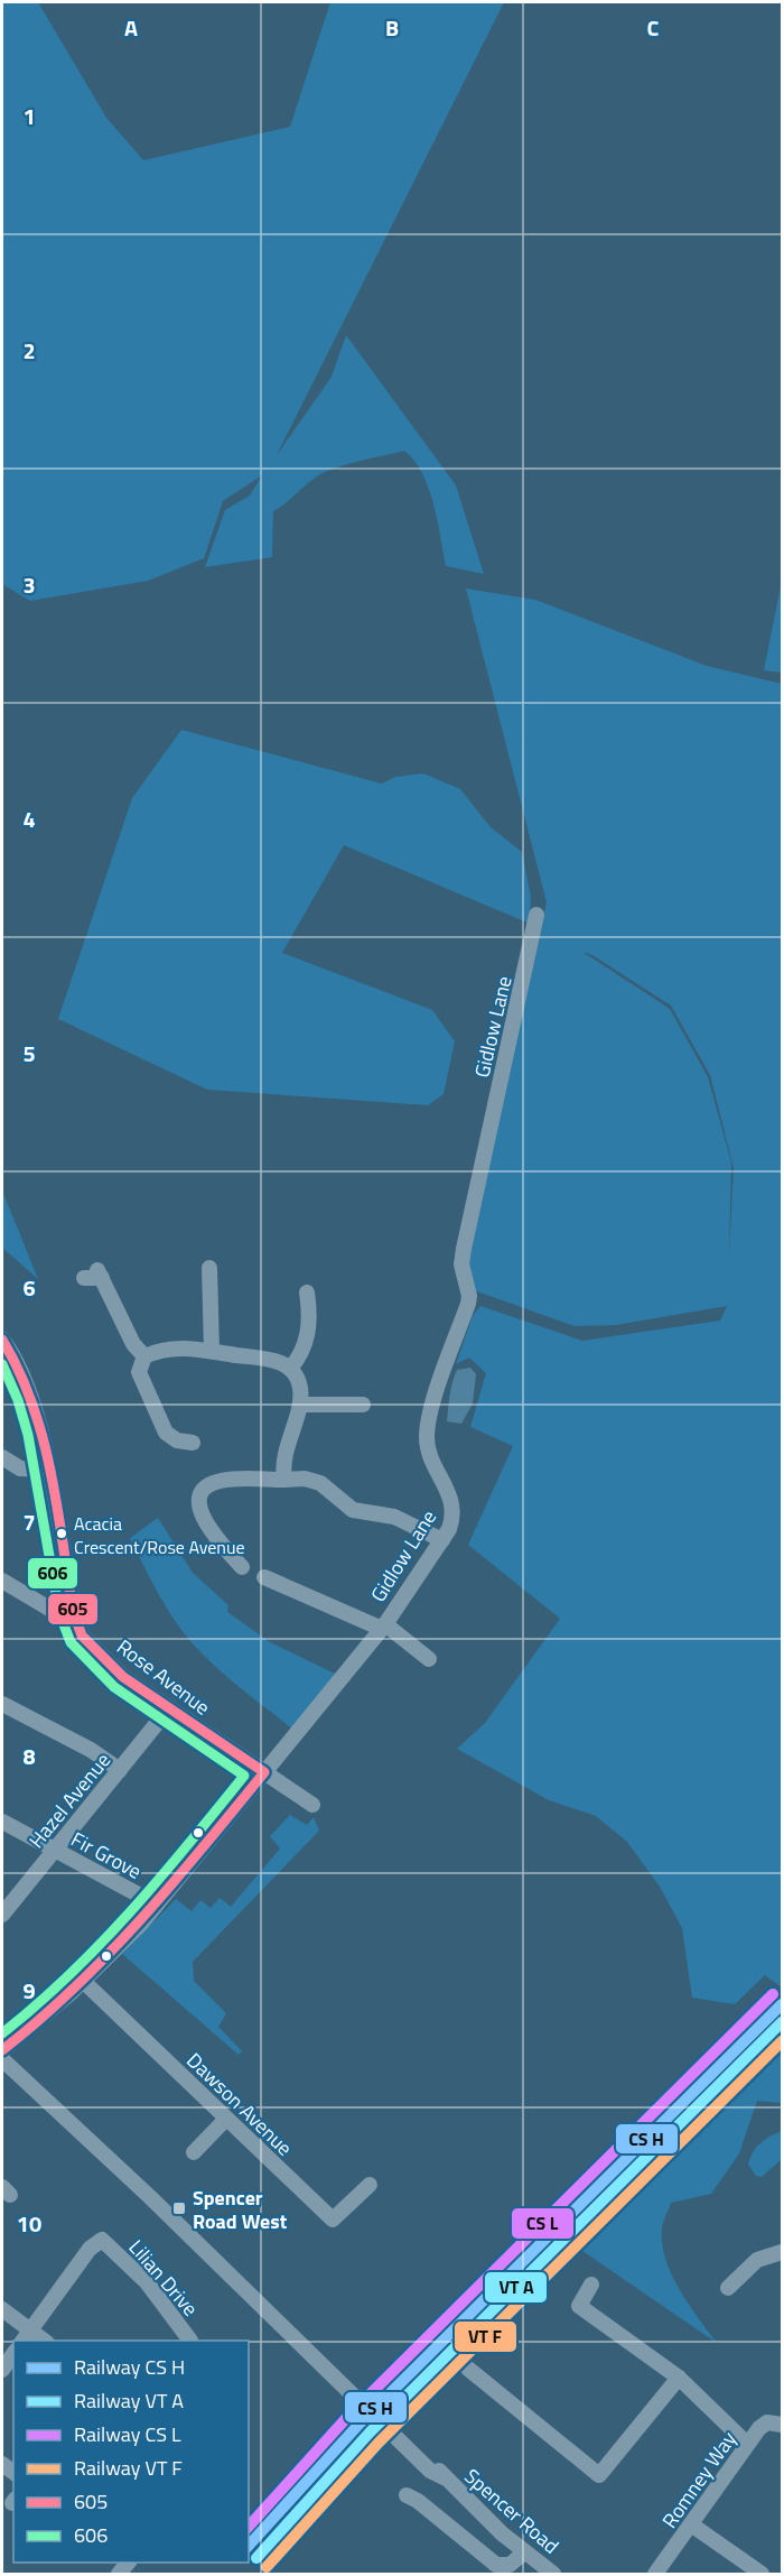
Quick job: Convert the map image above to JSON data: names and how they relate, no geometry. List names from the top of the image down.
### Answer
{
  "streets": {
    "street": [
      "Gidlow Lane",
      "Rose Avenue",
      "Hazel Avenue",
      "Fir Grove",
      "Dawson Avenue",
      "Lilian Drive",
      "Romney Way",
      "Spencer Road"
    ]
  },
  "crossings": [
    ["Gidlow Lane", "Rose Avenue"],
    ["Gidlow Lane", "Fir Grove"],
    ["Gidlow Lane", "Dawson Avenue"],
    ["Rose Avenue", "Hazel Avenue"],
    ["Hazel Avenue", "Fir Grove"]
  ],
  "places": {
    "other": ["Acacia Crescent/Rose Avenue"],
    "transit": ["Spencer Road West"]
  },
  "lines": ["transit line 605", "transit line 606"],
  "legend": [
    "Railway CS H",
    "Railway VT A",
    "Railway CS L",
    "Railway VT F",
    "605",
    "606"
  ],
  "grid": {
    "columns": ["A", "B", "C"],
    "rows": [
      "1",
      "2",
      "3",
      "4",
      "5",
      "6",
      "7",
      "8",
      "9",
      "10"
    ]
  }
}
